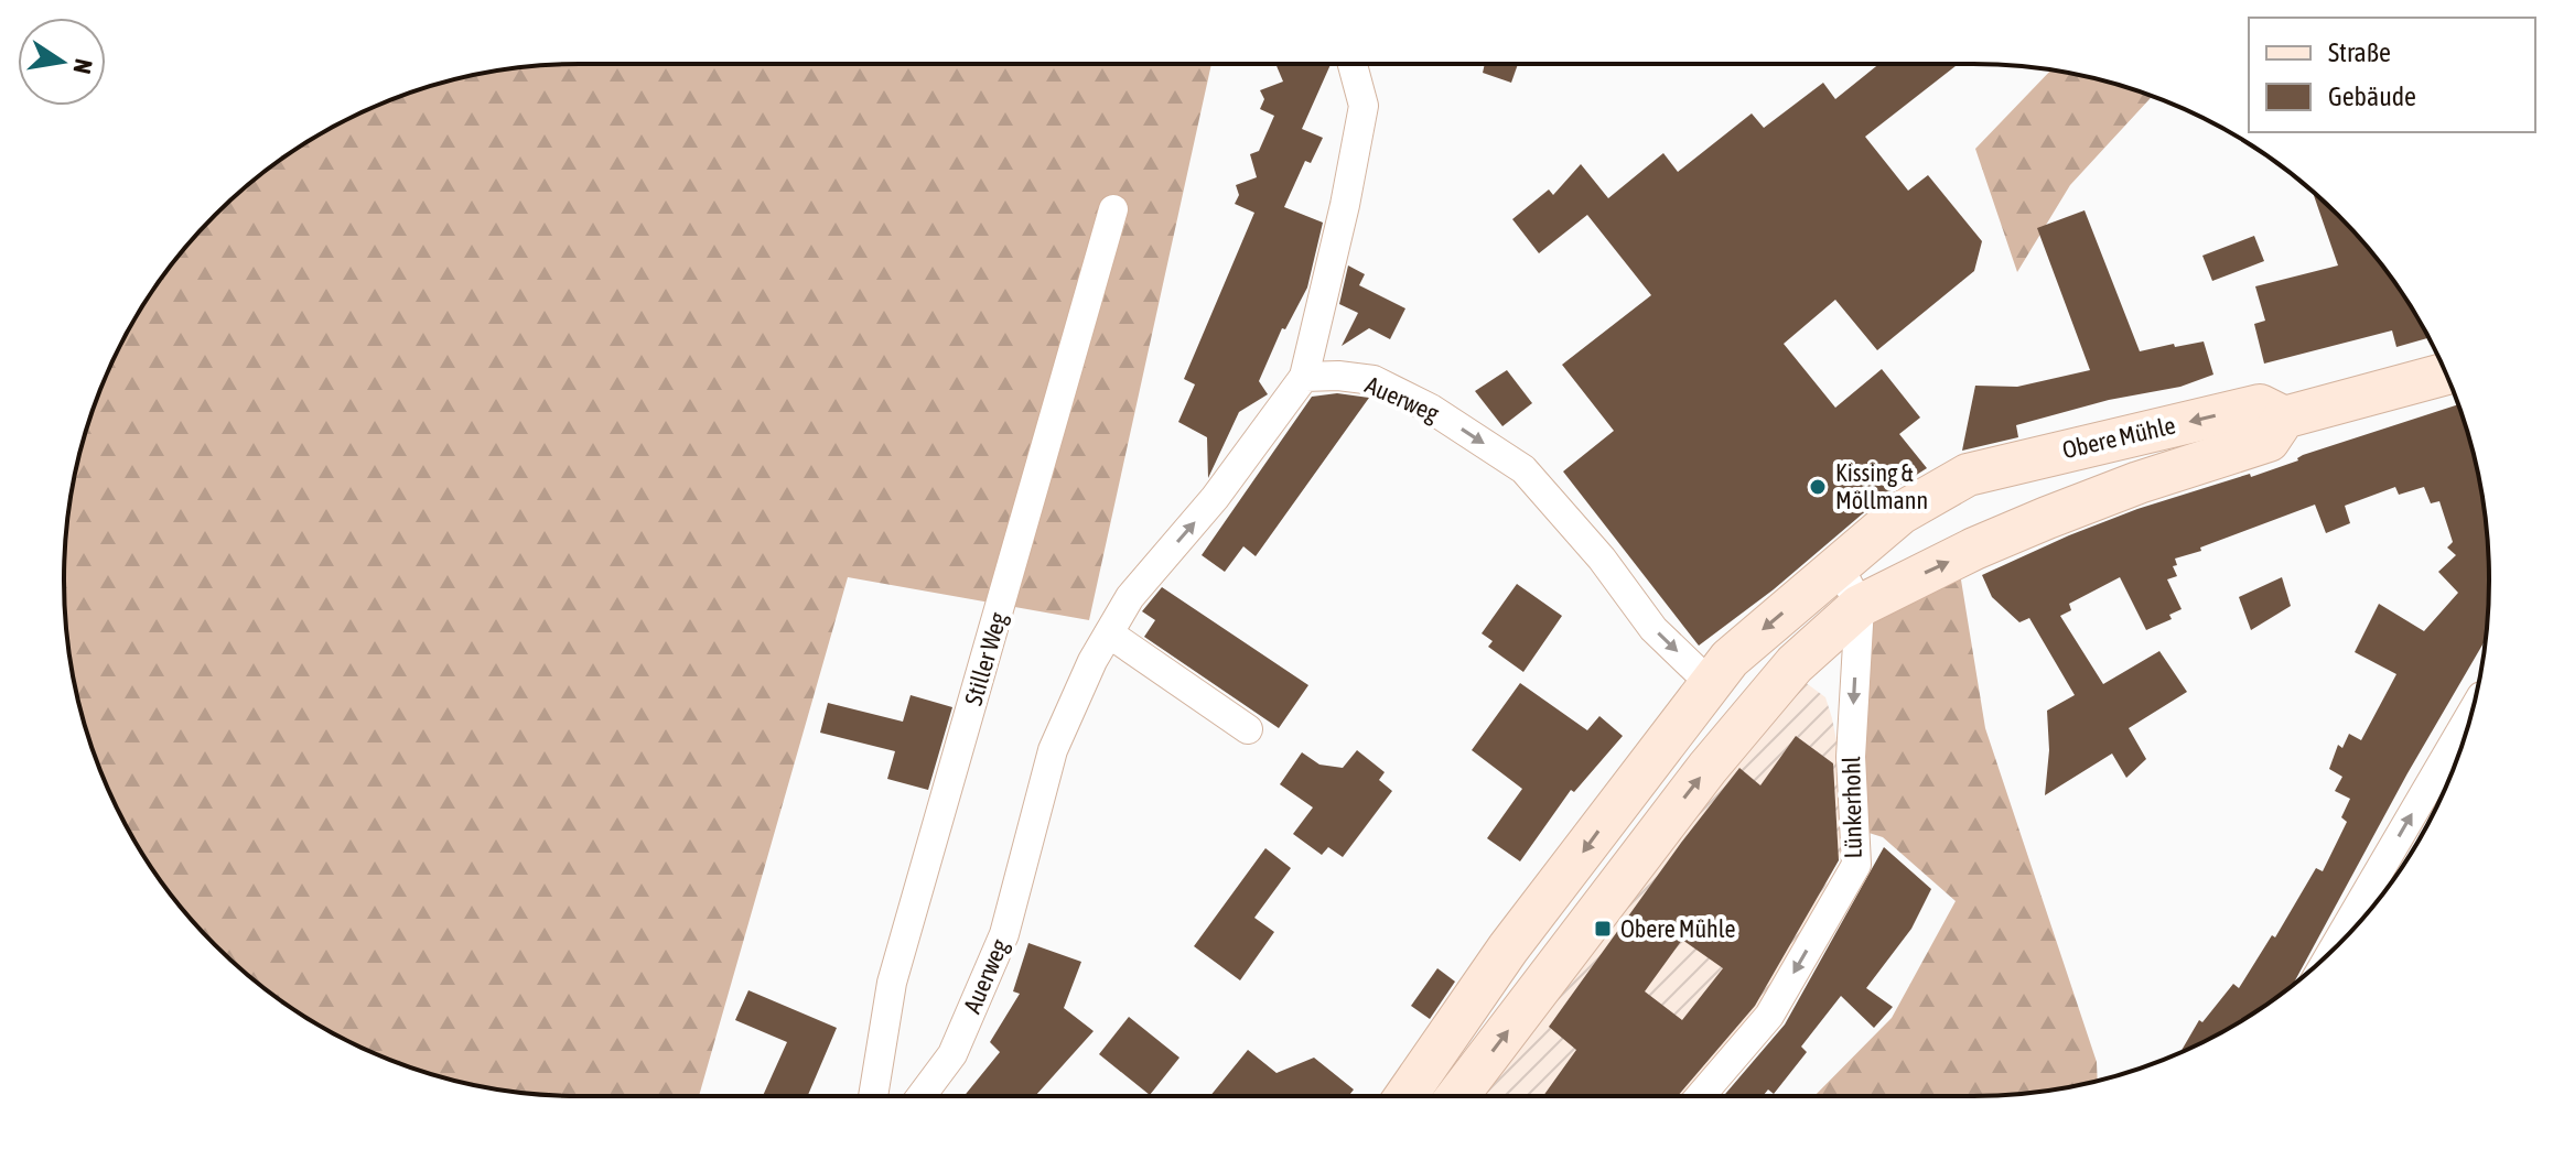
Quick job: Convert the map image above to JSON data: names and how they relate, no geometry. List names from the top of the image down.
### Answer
{
  "streets": {
    "main road": ["Obere Mühle"],
    "street": ["Auerweg", "Stiller Weg", "Lünkerhohl"]
  },
  "crossings": [
    ["Auerweg", "Obere Mühle"],
    ["Obere Mühle", "Lünkerhohl"]
  ],
  "one_way": ["Lünkerhohl"],
  "places": {
    "other": ["Kissing & Möllmann"],
    "transit": ["Obere Mühle"]
  },
  "legend": ["Straße", "Gebäude"],
  "north": "right"
}
